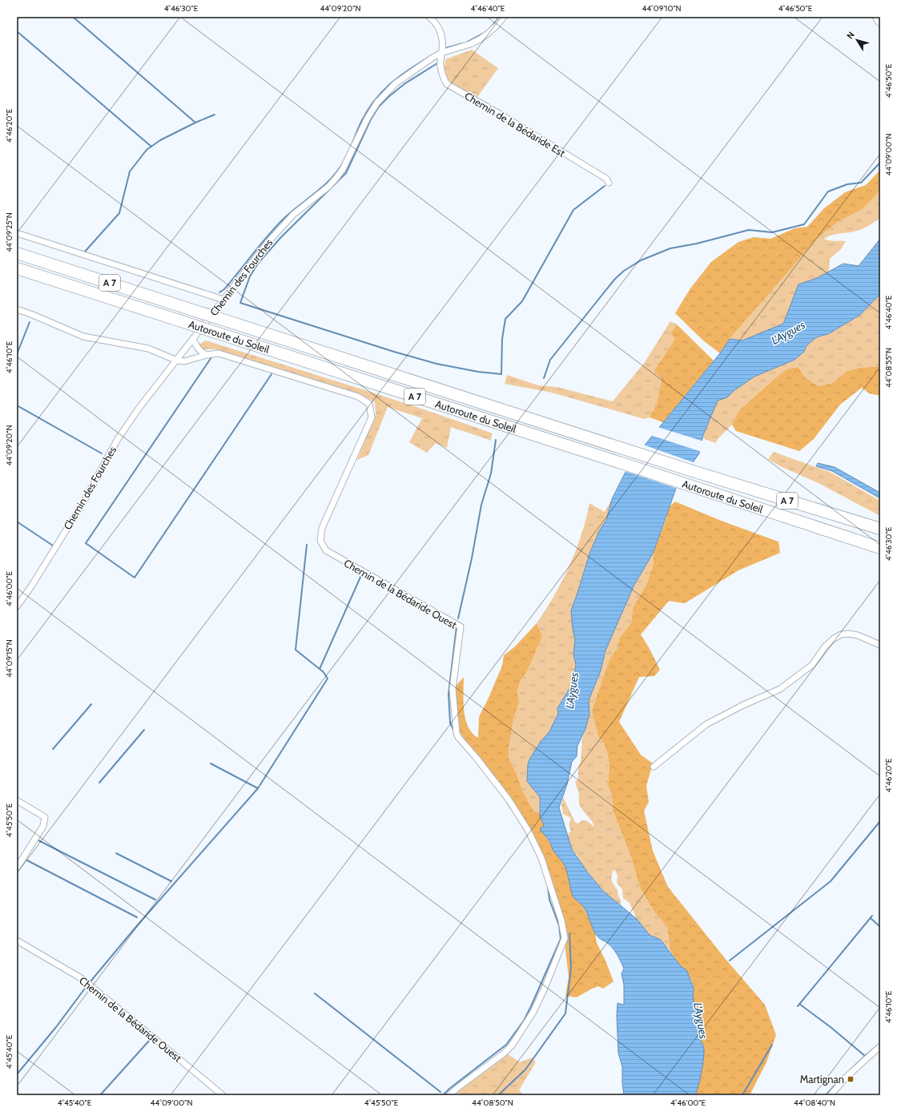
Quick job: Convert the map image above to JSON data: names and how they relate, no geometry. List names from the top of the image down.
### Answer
{
  "streets": {
    "highway": ["A 7", "Autoroute du Soleil"],
    "street": ["Chemin de la Bédaride Est", "Chemin des Fourches", "Chemin de la Bédaride Ouest"]
  },
  "crossings": [
    ["Chemin de la Bédaride Est", "Chemin des Fourches"],
    ["Chemin des Fourches", "Chemin de la Bédaride Ouest"]
  ],
  "water": ["L'Aygues"],
  "places": {
    "transit": ["Martignan"]
  },
  "north": "top left",
  "coordinates": [
    "4°46'30\"E",
    "44°09'20\"N",
    "4°46'40\"E",
    "44°09'10\"N",
    "4°46'50\"E",
    "4°46'20\"E",
    "44°09'00\"N",
    "44°09'25\"N",
    "4°46'10\"E",
    "44°08'55\"N",
    "4°46'00\"E",
    "44°09'15\"N",
    "4°45'50\"E",
    "4°45'40\"E",
    "44°08'50\"N",
    "44°08'40\"N"
  ]
}
